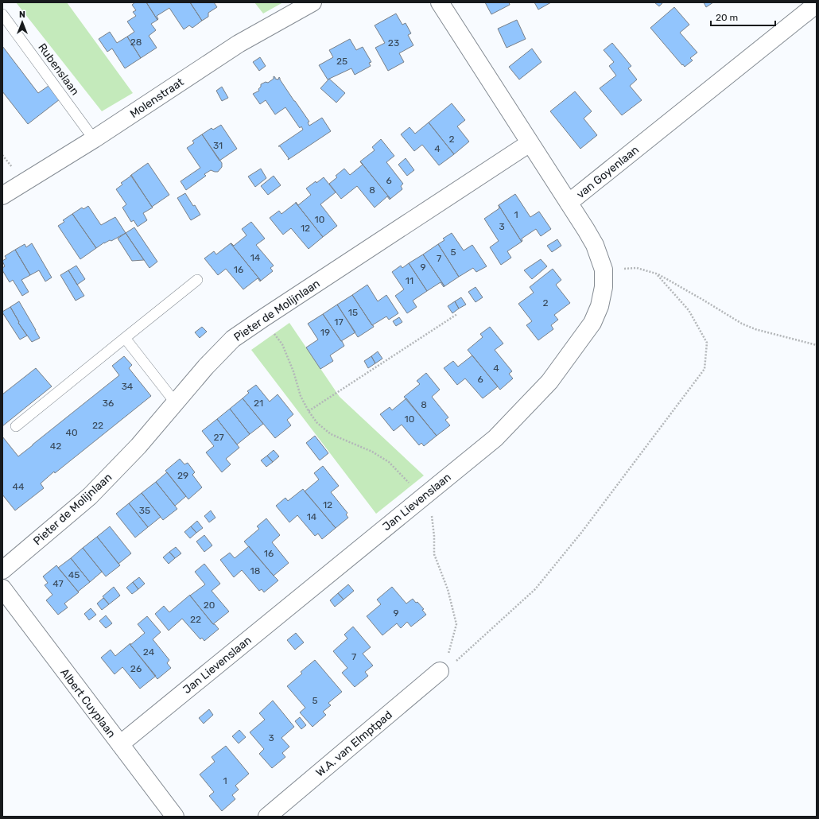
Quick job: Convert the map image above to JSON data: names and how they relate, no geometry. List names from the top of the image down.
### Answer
{
  "streets": {
    "street": [
      "Molenstraat",
      "van Goyenlaan",
      "Pieter de Molijnlaan",
      "Jan Lievenslaan",
      "Albert Cuyplaan",
      "W.A. van Elmptpad"
    ],
    "lane": ["Rubenslaan"]
  },
  "crossings": [
    ["Rubenslaan", "Molenstraat"],
    ["van Goyenlaan", "Pieter de Molijnlaan"],
    ["van Goyenlaan", "Jan Lievenslaan"],
    ["Jan Lievenslaan", "Albert Cuyplaan"]
  ],
  "house_numbers": [
    "28",
    "23",
    "25",
    "2",
    "31",
    "4",
    "6",
    "8",
    "1",
    "10",
    "3",
    "12",
    "5",
    "14",
    "7",
    "9",
    "16",
    "11",
    "2",
    "15",
    "17",
    "19",
    "4",
    "6",
    "34",
    "36",
    "21",
    "8",
    "10",
    "22",
    "40",
    "27",
    "42",
    "29",
    "44",
    "12",
    "35",
    "14",
    "16",
    "18",
    "45",
    "47",
    "20",
    "9",
    "22",
    "24",
    "7",
    "26",
    "5",
    "3",
    "1"
  ],
  "scale_bar": "20 m",
  "north": "top"
}
